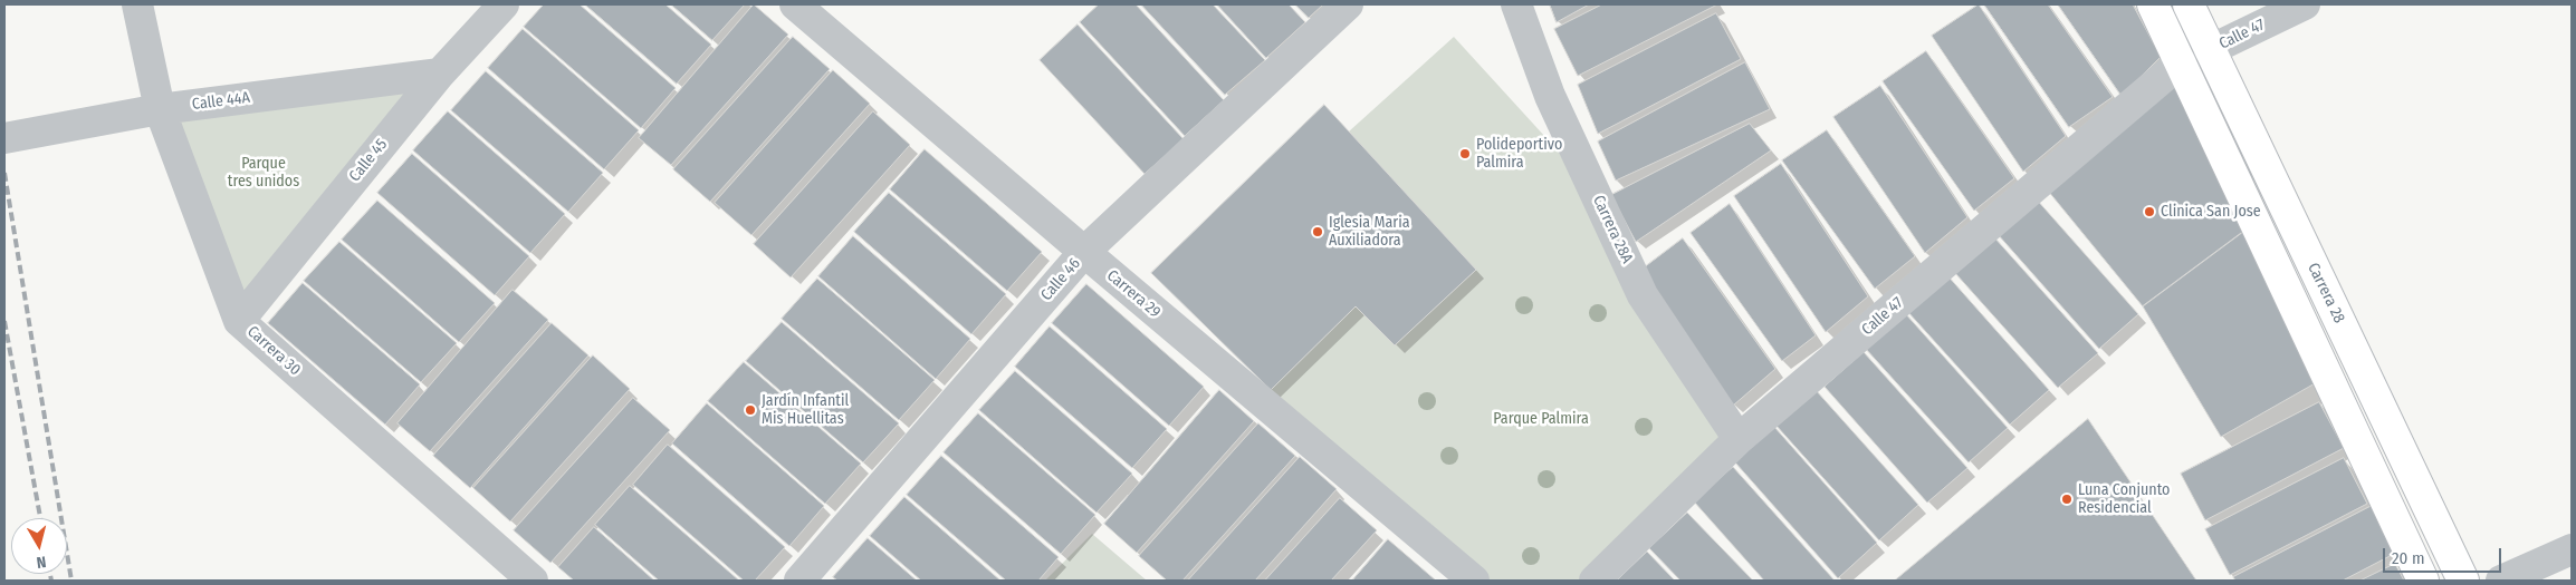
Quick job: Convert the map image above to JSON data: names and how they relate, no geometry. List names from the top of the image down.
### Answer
{
  "streets": {
    "main road": ["Carrera 28"],
    "street": [
      "Calle 47",
      "Calle 44A",
      "Calle 45",
      "Carrera 28A",
      "Calle 46",
      "Carrera 29",
      "Carrera 30"
    ]
  },
  "crossings": [
    ["Calle 47", "Carrera 28A"],
    ["Calle 47", "Carrera 28"],
    ["Calle 44A", "Calle 45"],
    ["Calle 44A", "Carrera 30"],
    ["Calle 45", "Carrera 30"],
    ["Calle 46", "Carrera 29"]
  ],
  "parks": ["Parque tres unidos", "Parque Palmira"],
  "places": [
    "Polideportivo Palmira",
    "Clinica San Jose",
    "Iglesia Maria Auxiliadora",
    "Jardín Infantil Mis Huellitas",
    "Luna Conjunto Residencial"
  ],
  "scale_bar": "20 m",
  "north": "bottom"
}
